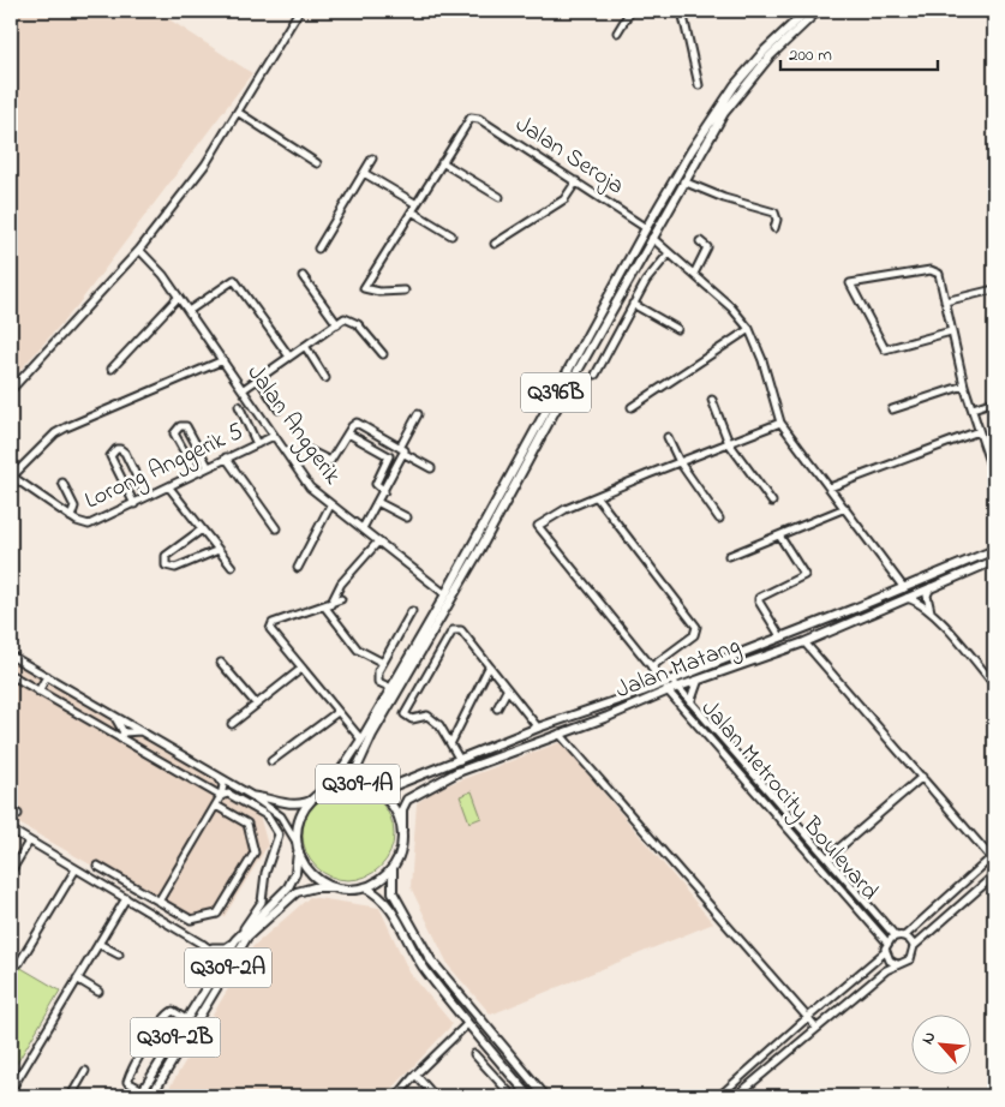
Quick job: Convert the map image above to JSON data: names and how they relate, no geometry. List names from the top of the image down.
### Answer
{
  "streets": {
    "main road": [
      "Q396B",
      "Jalan Matang",
      "Q309-1A",
      "Q309-2A",
      "Q309-2B"
    ],
    "street": [
      "Jalan Seroja",
      "Jalan Anggerik",
      "Lorong Anggerik 5",
      "Jalan Metrocity Boulevard"
    ]
  },
  "crossings": [
    ["Jalan Seroja", "Q396B"],
    ["Q396B", "Jalan Anggerik"],
    ["Q396B", "Jalan Matang"],
    ["Q396B", "Q309-1A"],
    ["Q396B", "Q309-2A"],
    ["Q396B", "Q309-2B"],
    ["Jalan Anggerik", "Lorong Anggerik 5"],
    ["Jalan Matang", "Q309-1A"],
    ["Jalan Matang", "Jalan Metrocity Boulevard"],
    ["Jalan Matang", "Q309-2A"],
    ["Jalan Matang", "Q309-2B"],
    ["Q309-1A", "Q309-2A"],
    ["Q309-1A", "Q309-2B"],
    ["Q309-2A", "Q309-2B"]
  ],
  "scale_bar": "200 m",
  "north": "top left"
}
